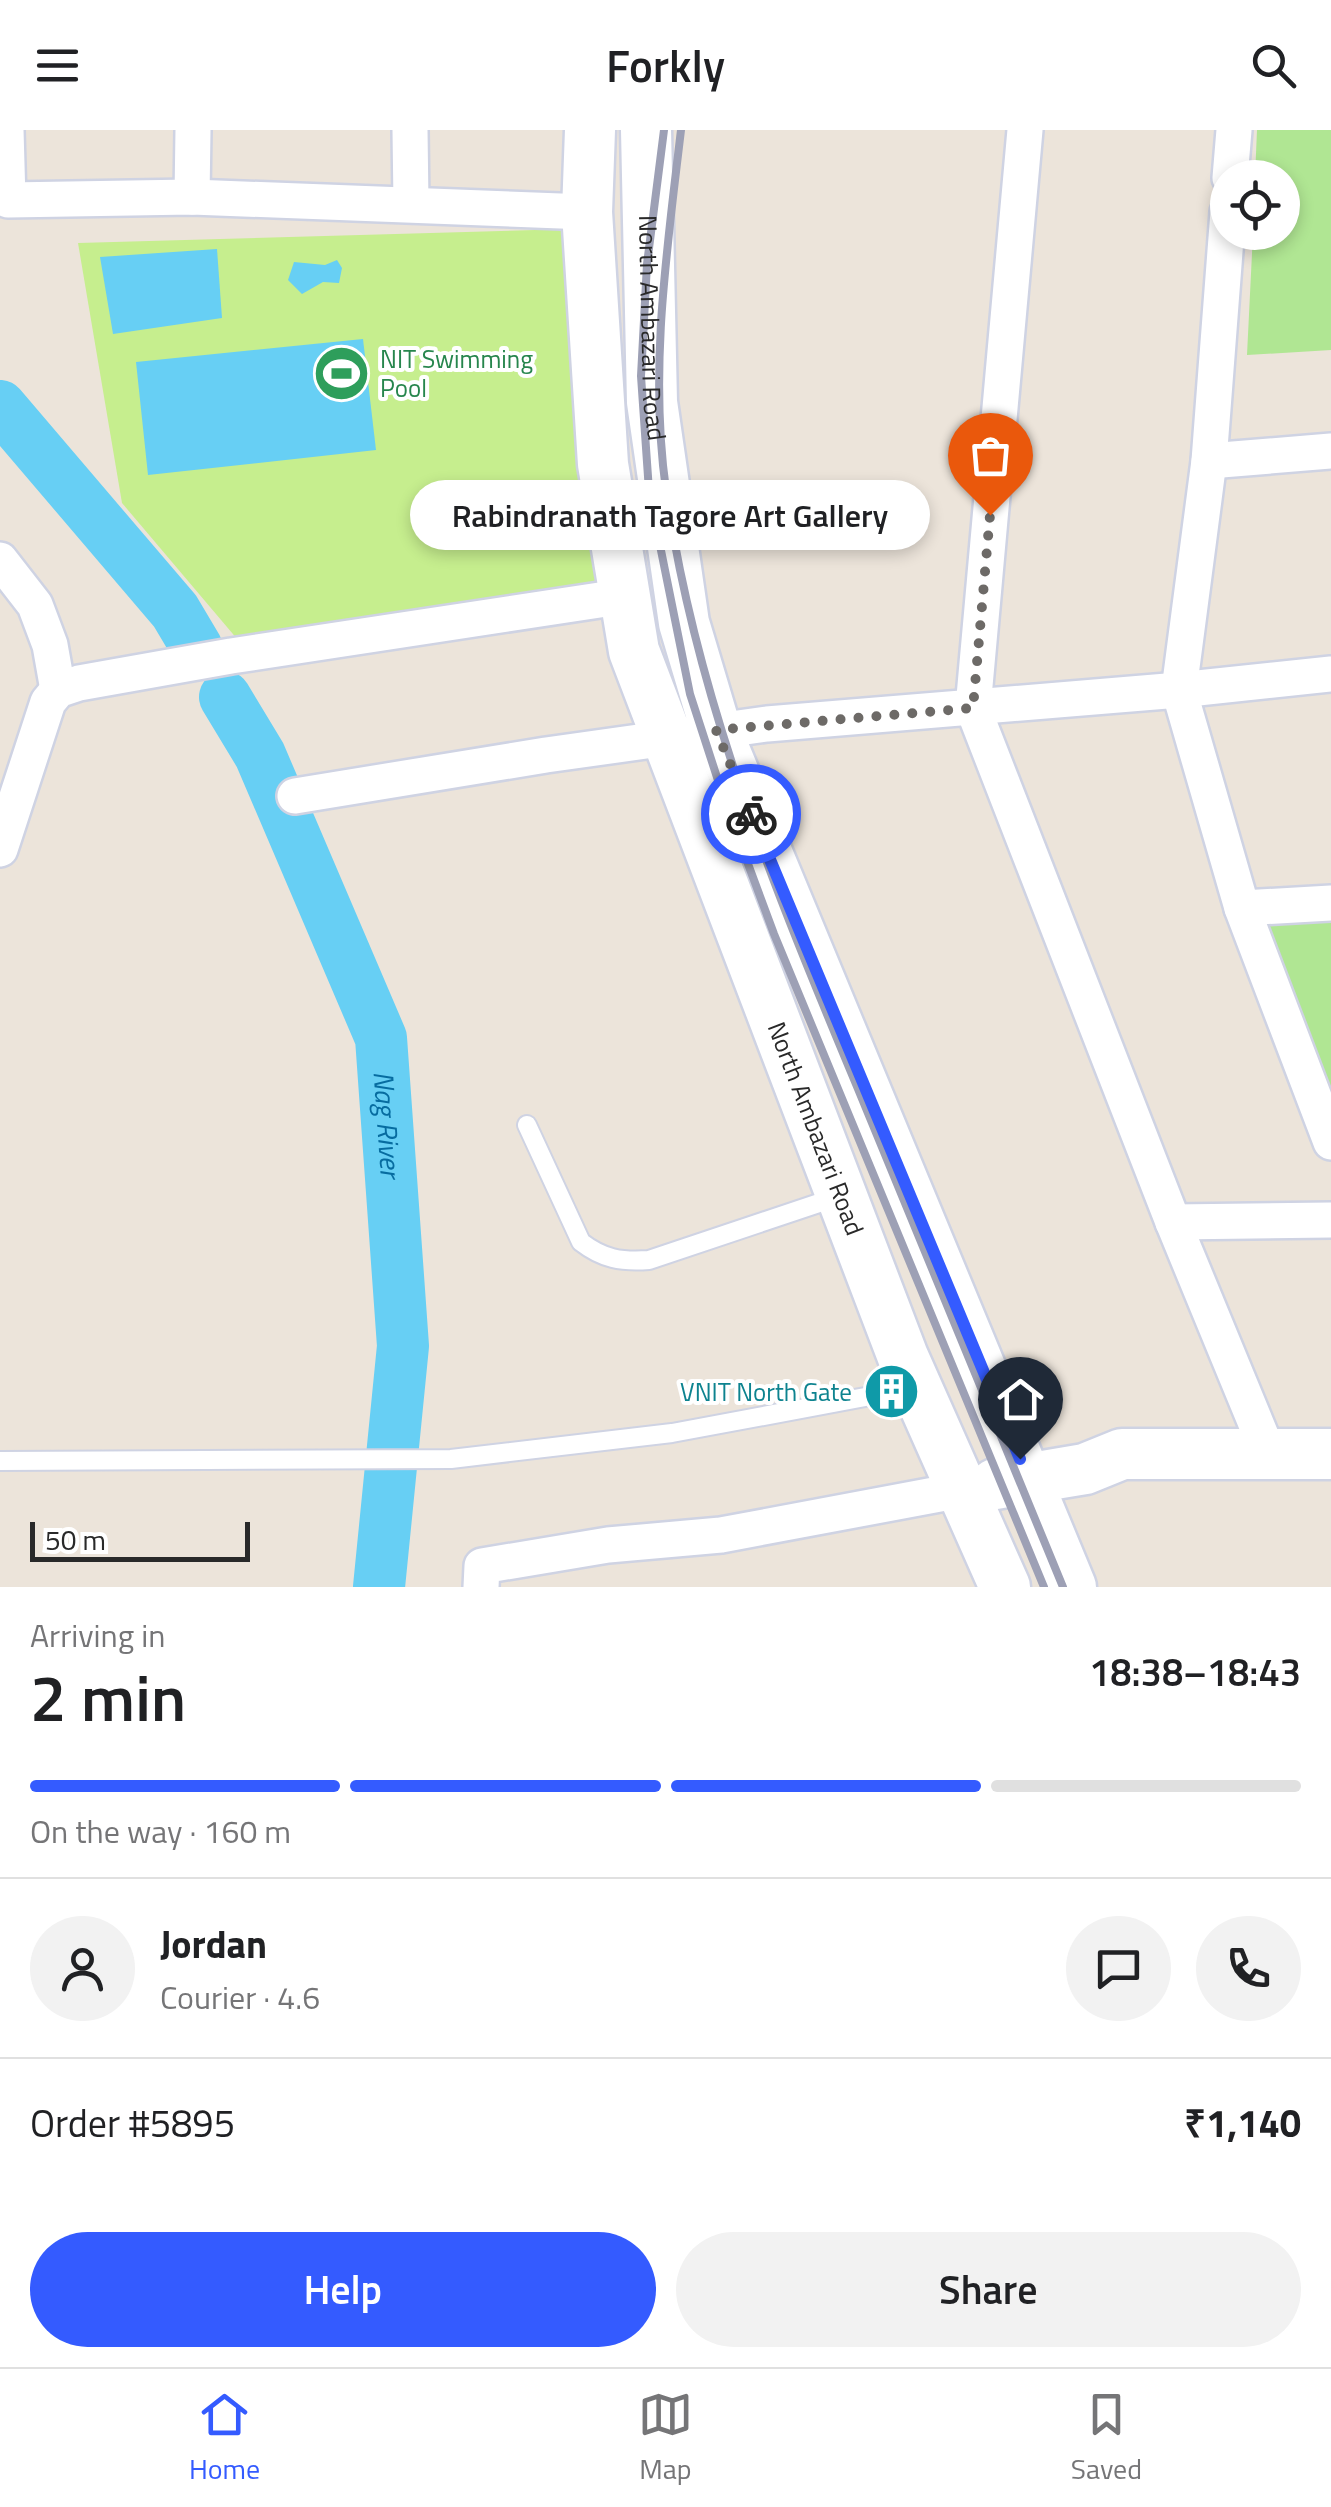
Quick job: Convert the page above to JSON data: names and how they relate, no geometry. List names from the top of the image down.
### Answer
{
  "streets": {
    "main road": ["North Ambazari Road"]
  },
  "water": ["Nag River"],
  "places": {
    "sports": ["NIT Swimming Pool"],
    "other": ["Rabindranath Tagore Art Gallery"],
    "building": ["VNIT North Gate"]
  },
  "scale_bar": "50 m",
  "page": {
    "header": "Forkly",
    "bubble": "Rabindranath Tagore Art Gallery",
    "scale": "50 m",
    "heading": ["2 min", "Arriving in", "18:38–18:43"],
    "panel": [
      "Jordan",
      "Courier · 4.6",
      "Order #5895",
      "₹1,140"
    ],
    "bar": "On the way · 160 m",
    "buttons": ["Help", "Share"],
    "tabs": ["Home", "Map", "Saved"]
  }
}
